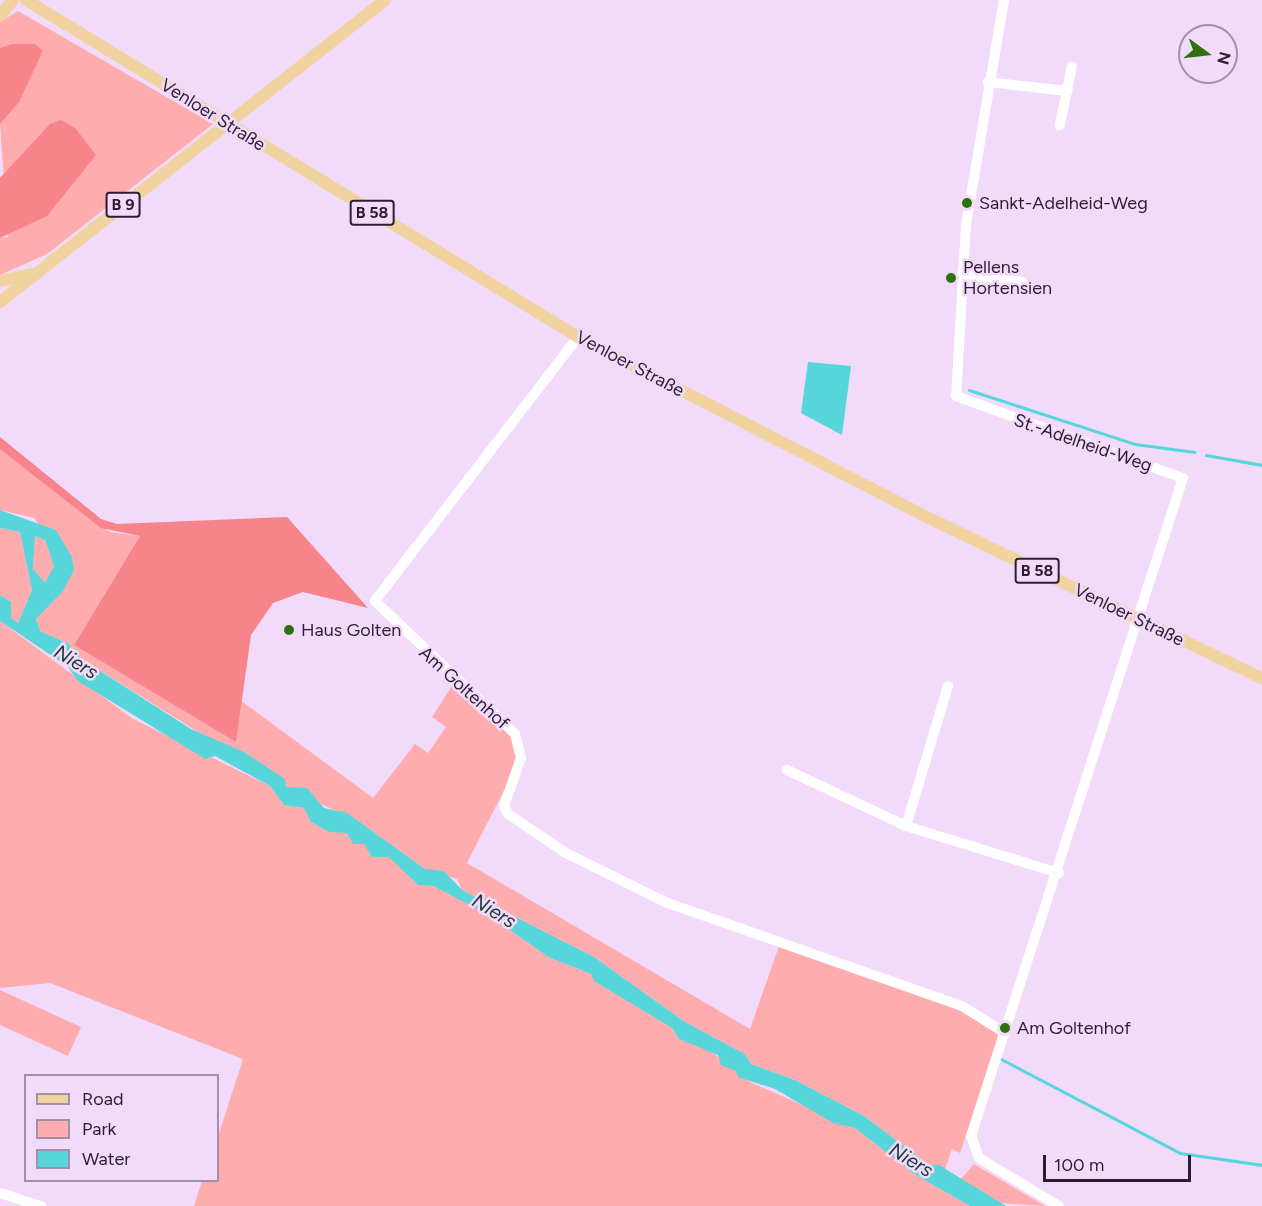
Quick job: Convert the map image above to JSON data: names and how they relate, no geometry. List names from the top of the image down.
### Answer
{
  "streets": {
    "main road": ["Venloer Straße", "B 9", "B 58"],
    "street": ["St.-Adelheid-Weg", "Am Goltenhof"]
  },
  "crossings": [
    ["Venloer Straße", "St.-Adelheid-Weg"],
    ["Venloer Straße", "Am Goltenhof"]
  ],
  "water": ["Niers"],
  "places": [
    "Sankt-Adelheid-Weg",
    "Pellens Hortensien",
    "Haus Golten",
    "Am Goltenhof"
  ],
  "legend": ["Road", "Park", "Water"],
  "scale_bar": "100 m",
  "north": "right"
}
